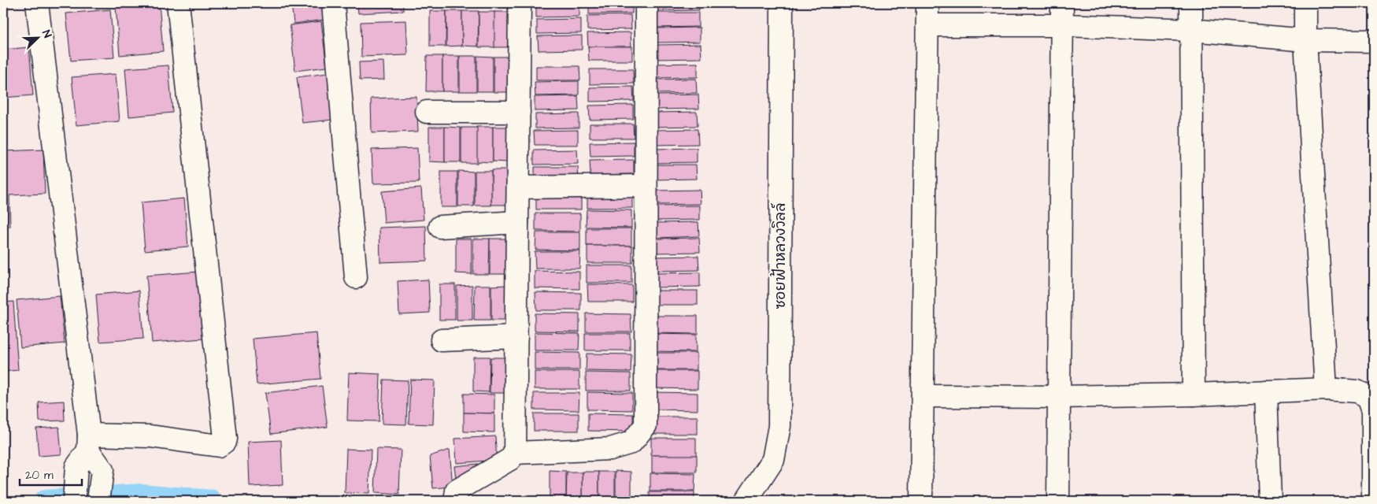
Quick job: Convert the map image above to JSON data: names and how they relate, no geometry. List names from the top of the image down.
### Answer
{
  "streets": {
    "street": ["ซอยฟ้าหลวงวิลล์"]
  },
  "scale_bar": "20 m",
  "north": "top right"
}
